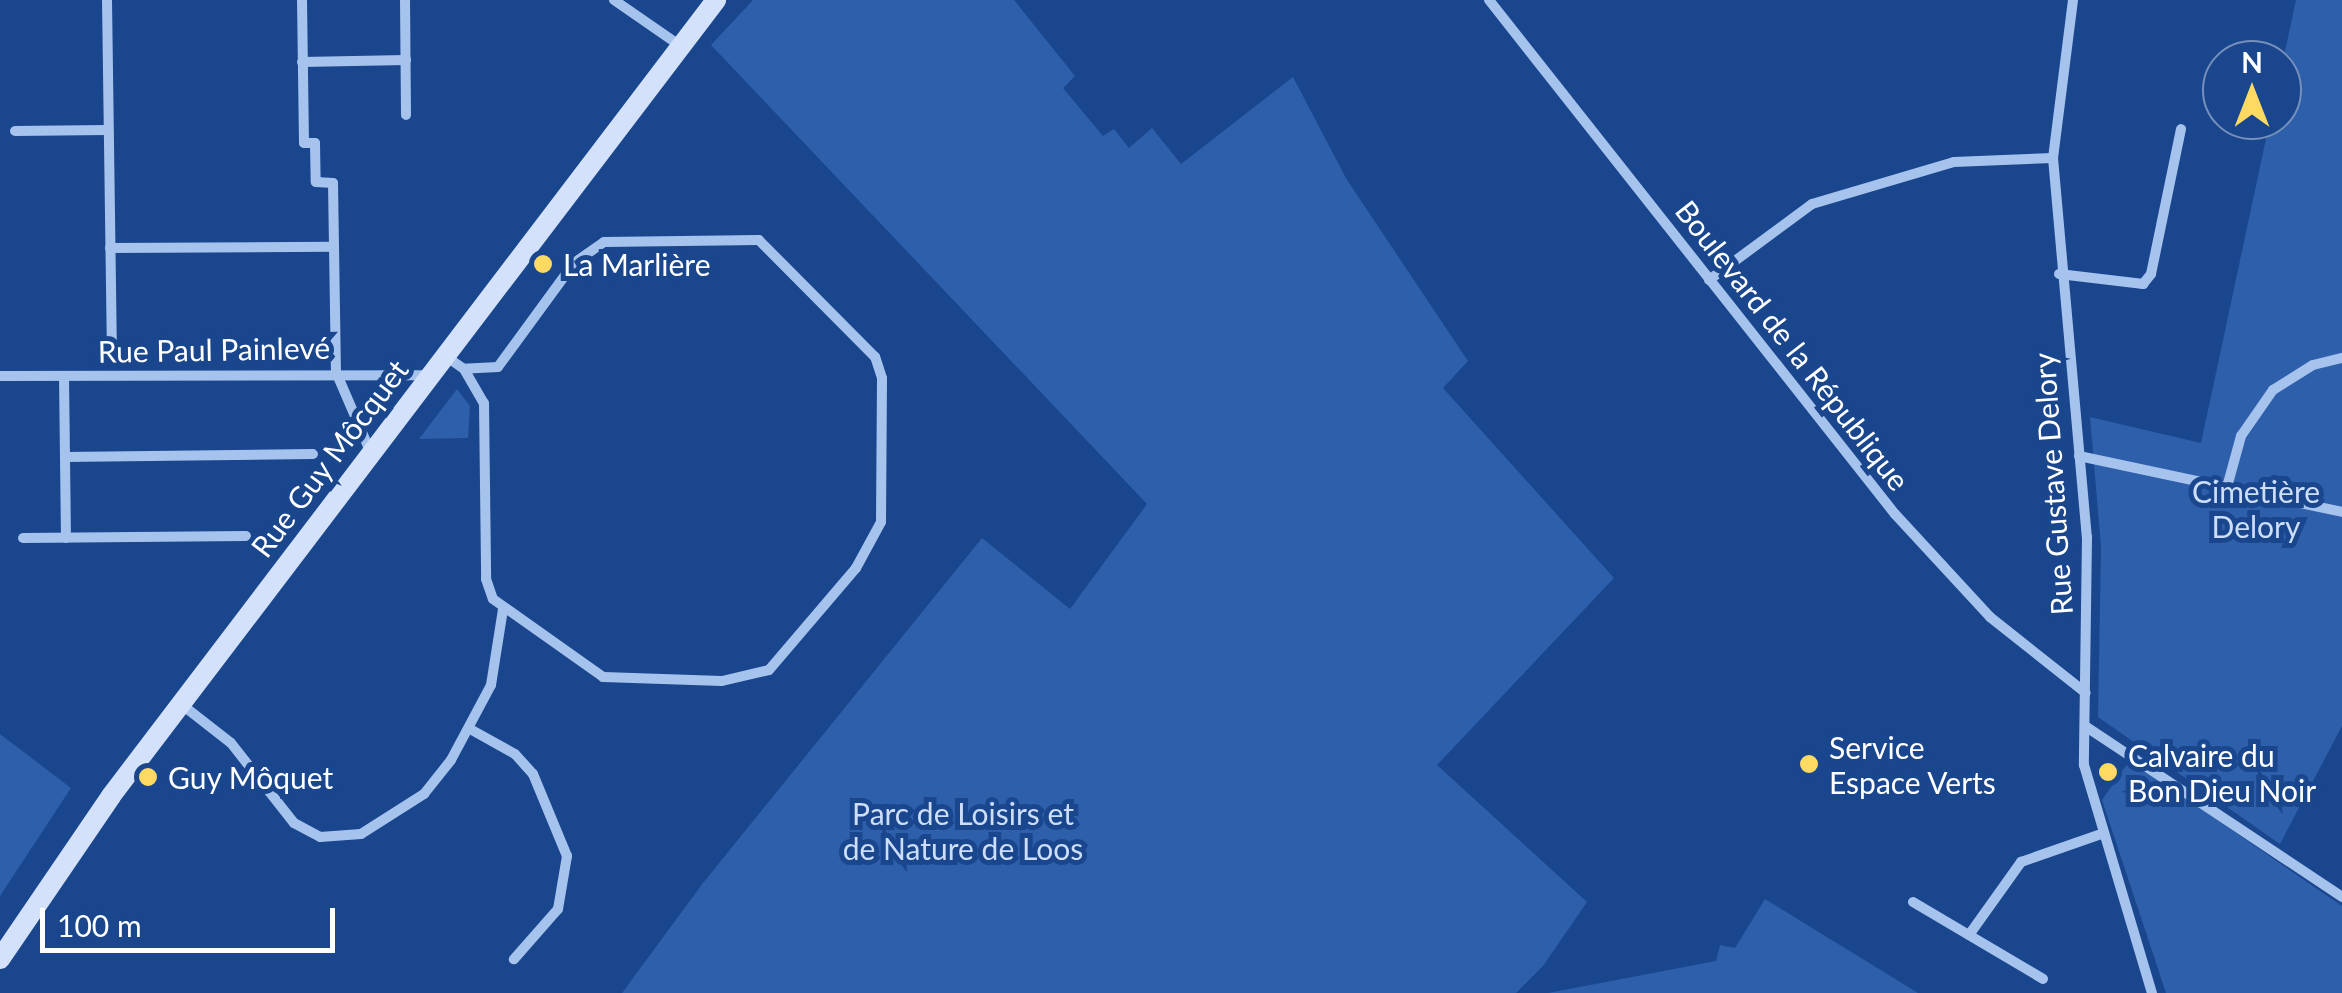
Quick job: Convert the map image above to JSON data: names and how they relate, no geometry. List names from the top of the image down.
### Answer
{
  "streets": {
    "street": [
      "Boulevard de la République",
      "Rue Paul Painlevé",
      "Rue Guy Môcquet",
      "Rue Gustave Delory"
    ]
  },
  "crossings": [
    ["Boulevard de la République", "Rue Gustave Delory"],
    ["Rue Paul Painlevé", "Rue Guy Môcquet"]
  ],
  "parks": ["Cimetière Delory", "Parc de Loisirs et de Nature de Loos"],
  "places": [
    "La Marlière",
    "Service Espace Verts",
    "Calvaire du Bon Dieu Noir",
    "Guy Môquet"
  ],
  "scale_bar": "100 m",
  "north": "top"
}
